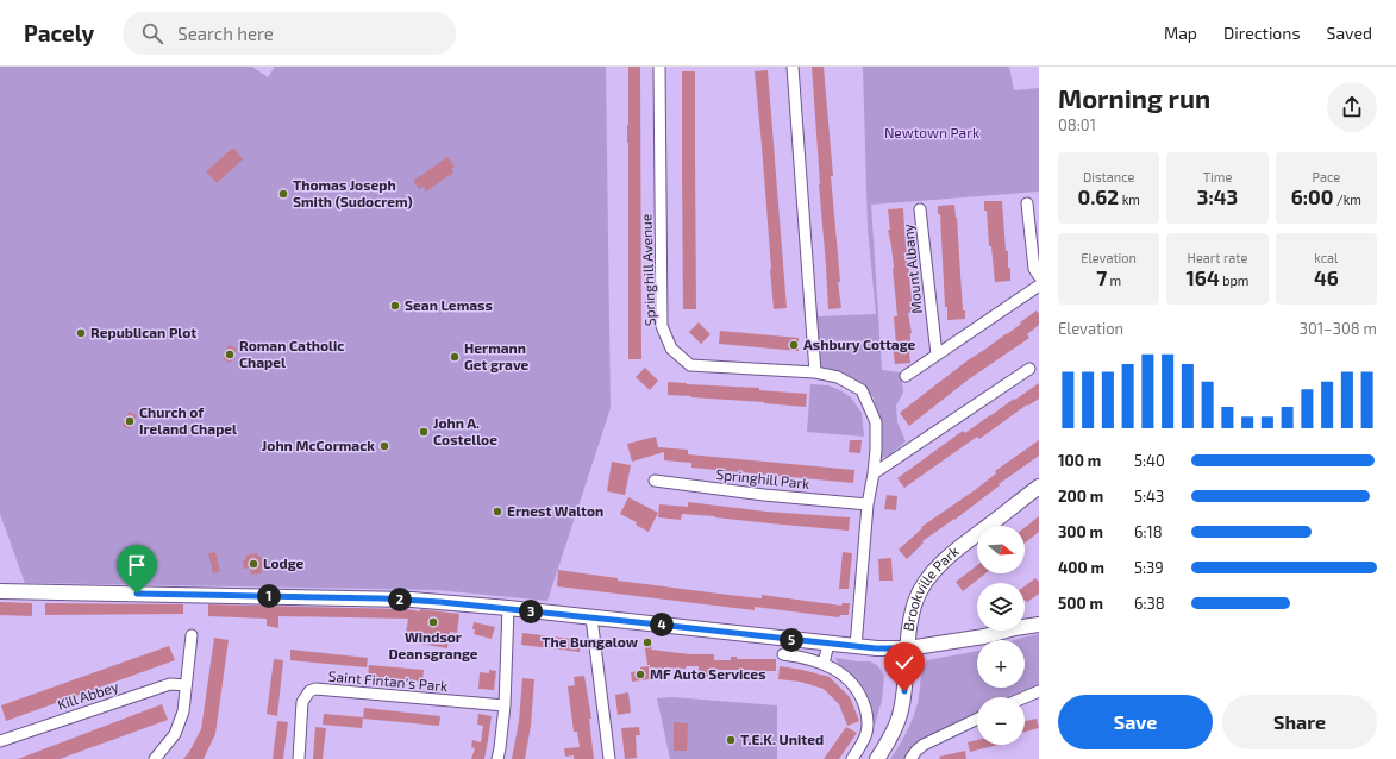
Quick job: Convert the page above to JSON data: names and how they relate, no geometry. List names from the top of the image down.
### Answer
{
  "streets": {
    "main road": ["Brookville Park"],
    "street": [
      "Mount Albany",
      "Springhill Avenue",
      "Springhill Park",
      "Saint Fintan's Park",
      "Kill Abbey"
    ]
  },
  "crossings": [
    ["Springhill Avenue", "Springhill Park"]
  ],
  "parks": ["Newtown Park"],
  "places": [
    "Thomas Joseph Smith (Sudocrem)",
    "Sean Lemass",
    "Republican Plot",
    "Ashbury Cottage",
    "Roman Catholic Chapel",
    "Hermann Get grave",
    "Church of Ireland Chapel",
    "John A. Costelloe",
    "John McCormack",
    "Ernest Walton",
    "Lodge",
    "Windsor Deansgrange",
    "The Bungalow",
    "MF Auto Services",
    "T.E.K. United"
  ],
  "north": "right",
  "page": {
    "header": "Pacely",
    "search": "Search here",
    "nav": ["Map", "Directions", "Saved"],
    "heading": ["Morning run", "08:01"],
    "stats": [
      ["Distance", "0.62 km"],
      ["Time", "3:43"],
      ["Pace", "6:00 /km"],
      ["Elevation", "7 m"],
      ["Heart rate", "164 bpm"],
      ["kcal", "46"]
    ],
    "chart": ["Elevation", "301–308 m"],
    "list": [
      {
        "name": "100 m",
        "note": "5:40"
      },
      {
        "name": "200 m",
        "note": "5:43"
      },
      {
        "name": "300 m",
        "note": "6:18"
      },
      {
        "name": "400 m",
        "note": "5:39"
      },
      {
        "name": "500 m",
        "note": "6:38"
      }
    ],
    "map_buttons": ["+", "−"],
    "pins": [
      "1",
      "2",
      "3",
      "4",
      "5"
    ],
    "buttons": ["Save", "Share"]
  }
}
